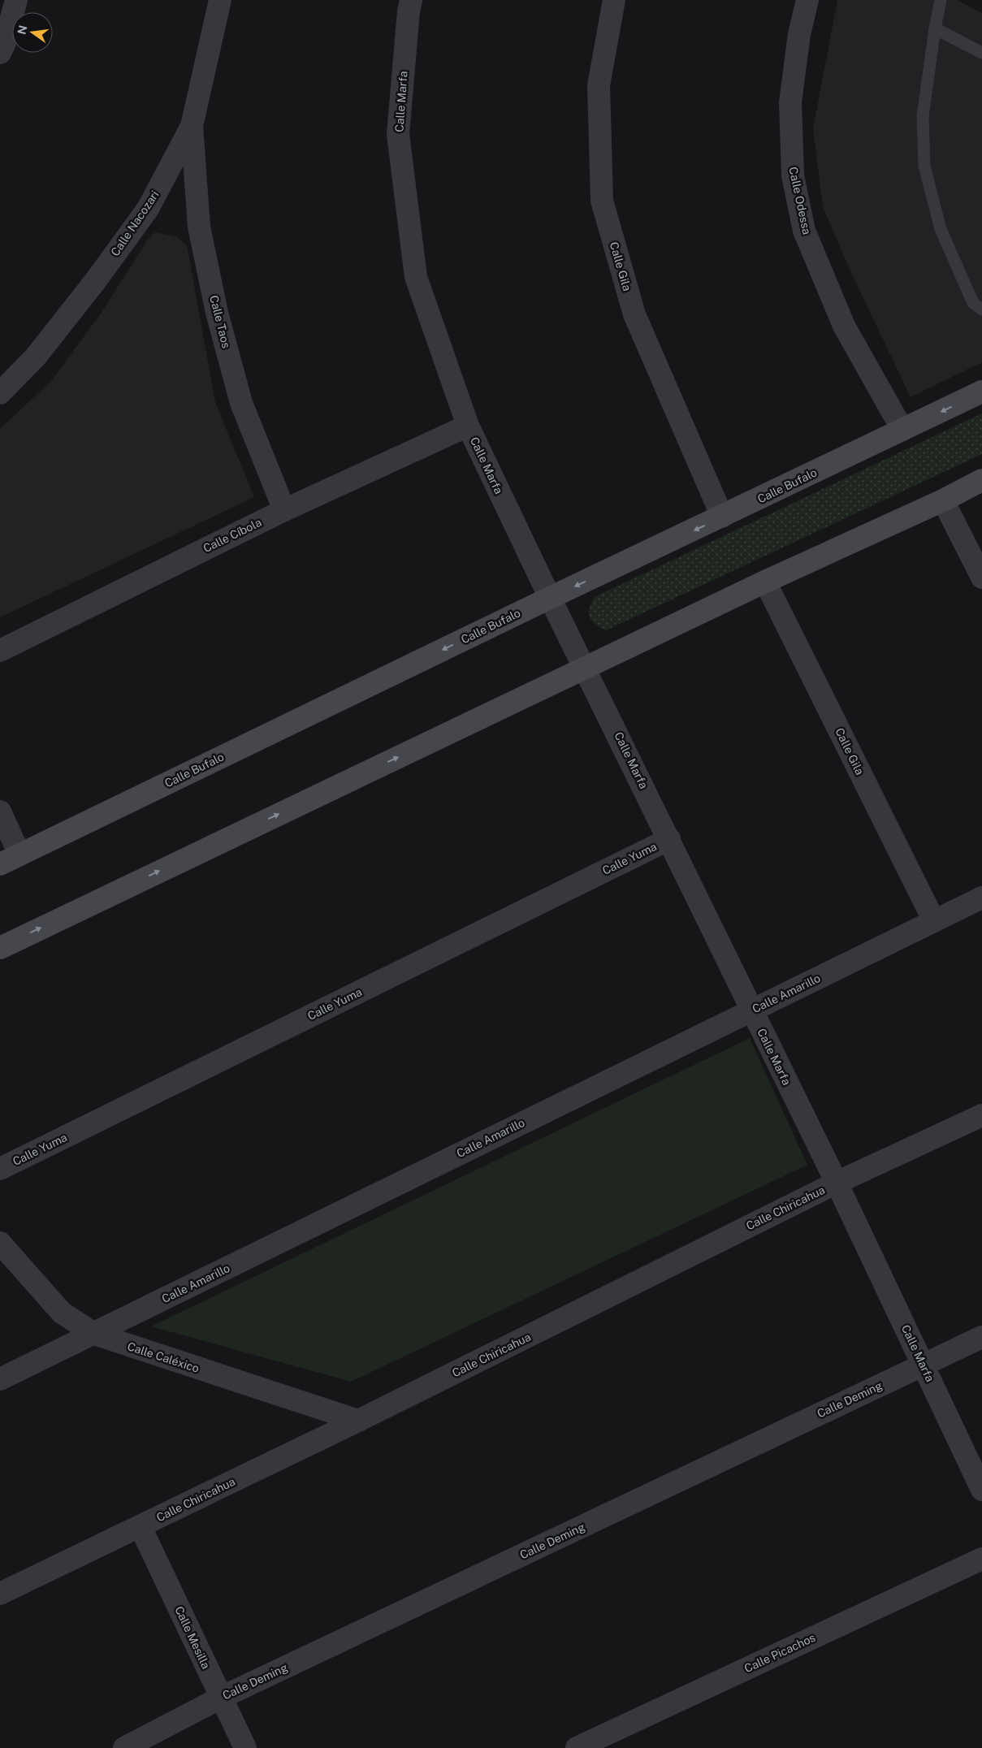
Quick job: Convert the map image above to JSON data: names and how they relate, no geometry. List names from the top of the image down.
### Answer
{
  "streets": {
    "main road": ["Calle Bufalo"],
    "street": [
      "Calle Marfa",
      "Calle Odessa",
      "Calle Nacozari",
      "Calle Gila",
      "Calle Taos",
      "Calle Cíbola",
      "Calle Yuma",
      "Calle Amarillo",
      "Calle Chiricahua",
      "Calle Caléxico",
      "Calle Deming",
      "Calle Mesilla",
      "Calle Picachos"
    ]
  },
  "crossings": [
    ["Calle Marfa", "Calle Bufalo"],
    ["Calle Marfa", "Calle Cíbola"],
    ["Calle Marfa", "Calle Yuma"],
    ["Calle Marfa", "Calle Amarillo"],
    ["Calle Marfa", "Calle Chiricahua"],
    ["Calle Marfa", "Calle Deming"],
    ["Calle Odessa", "Calle Bufalo"],
    ["Calle Nacozari", "Calle Taos"],
    ["Calle Gila", "Calle Bufalo"],
    ["Calle Gila", "Calle Amarillo"],
    ["Calle Taos", "Calle Cíbola"],
    ["Calle Amarillo", "Calle Caléxico"],
    ["Calle Chiricahua", "Calle Caléxico"],
    ["Calle Chiricahua", "Calle Mesilla"],
    ["Calle Deming", "Calle Mesilla"]
  ],
  "north": "left"
}
